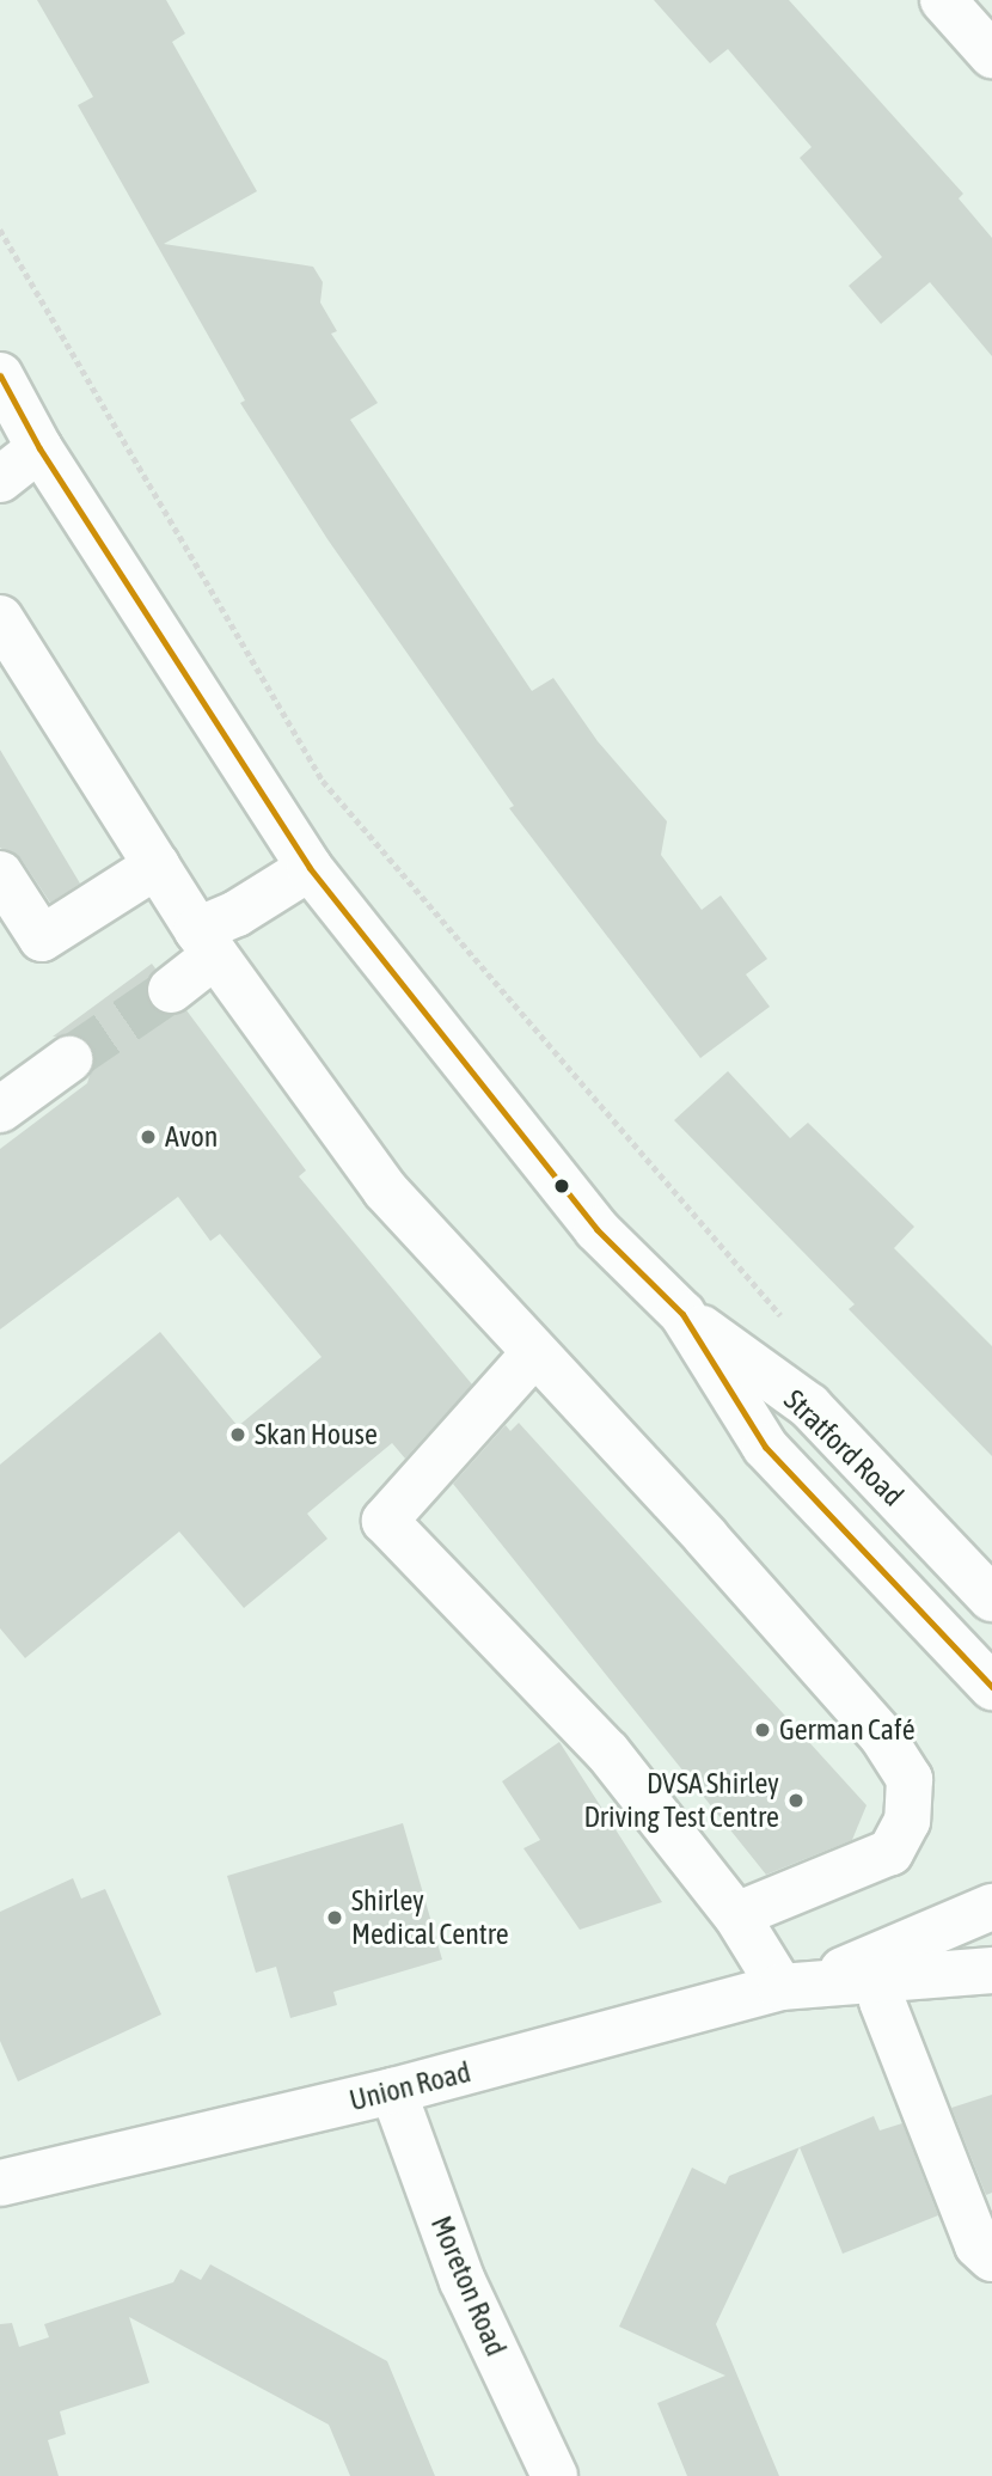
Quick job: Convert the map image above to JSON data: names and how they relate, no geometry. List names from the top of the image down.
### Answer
{
  "streets": {
    "main road": ["Stratford Road", "Union Road", "Moreton Road"]
  },
  "crossings": [
    ["Union Road", "Moreton Road"]
  ],
  "places": [
    "Avon",
    "Skan House",
    "German Café",
    "DVSA Shirley Driving Test Centre",
    "Shirley Medical Centre"
  ]
}
